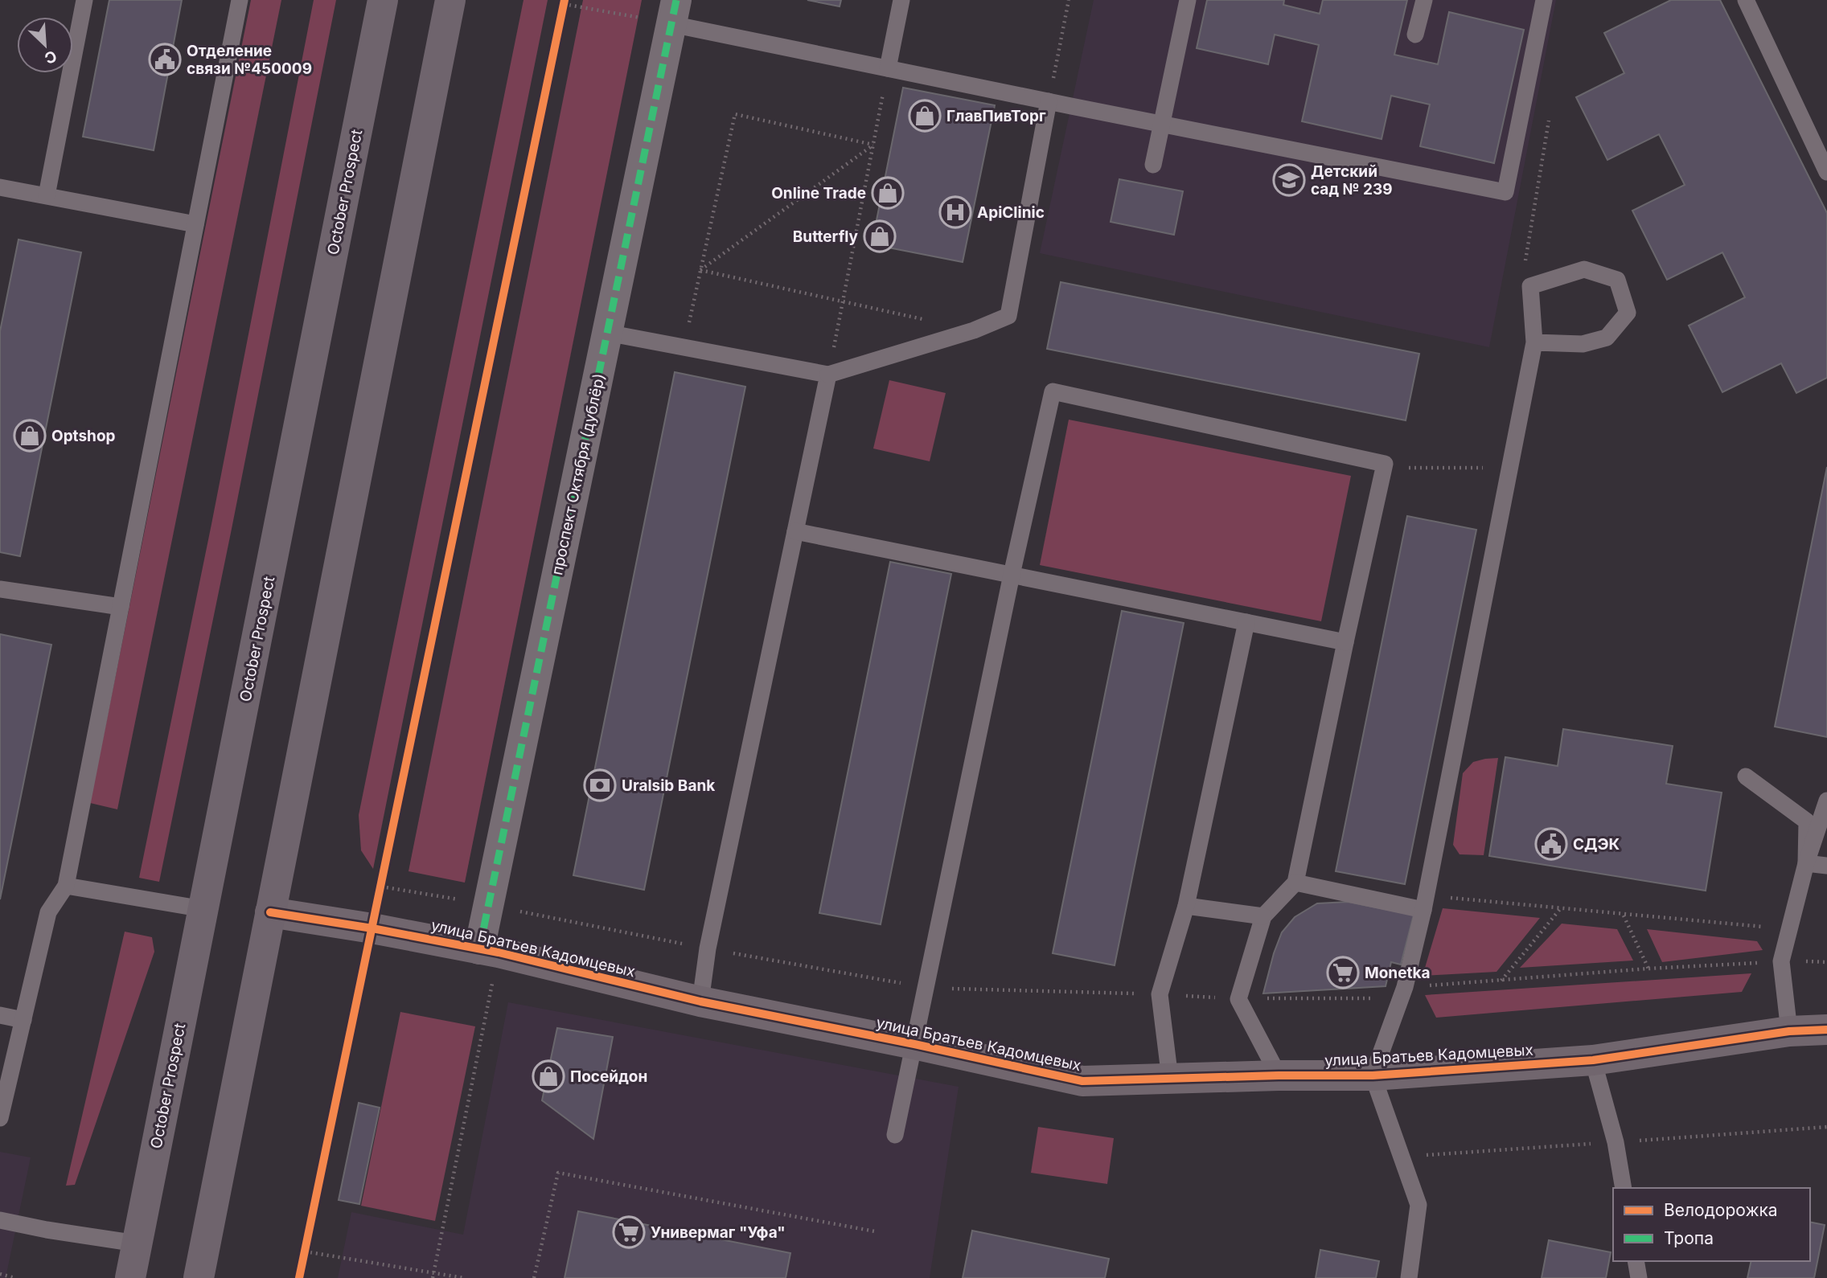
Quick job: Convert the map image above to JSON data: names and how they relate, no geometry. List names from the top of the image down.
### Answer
{
  "streets": {
    "main road": ["October Prospect"],
    "street": ["проспект Октября (дублёр)", "улица Братьев Кадомцевых"]
  },
  "crossings": [
    ["проспект Октября (дублёр)", "улица Братьев Кадомцевых"]
  ],
  "places": {
    "public building": ["Отделение связи №450009", "СДЭК"],
    "shop": [
      "ГлавПивТорг",
      "Online Trade",
      "Butterfly",
      "Optshop",
      "Посейдон"
    ],
    "school or university": ["Детский сад № 239"],
    "hospital": ["ApiClinic"],
    "bank": ["Uralsib Bank"],
    "supermarket": ["Monetka", "Универмаг \"Уфа\""]
  },
  "legend": ["Велодорожка", "Тропа"],
  "north": "bottom right"
}
